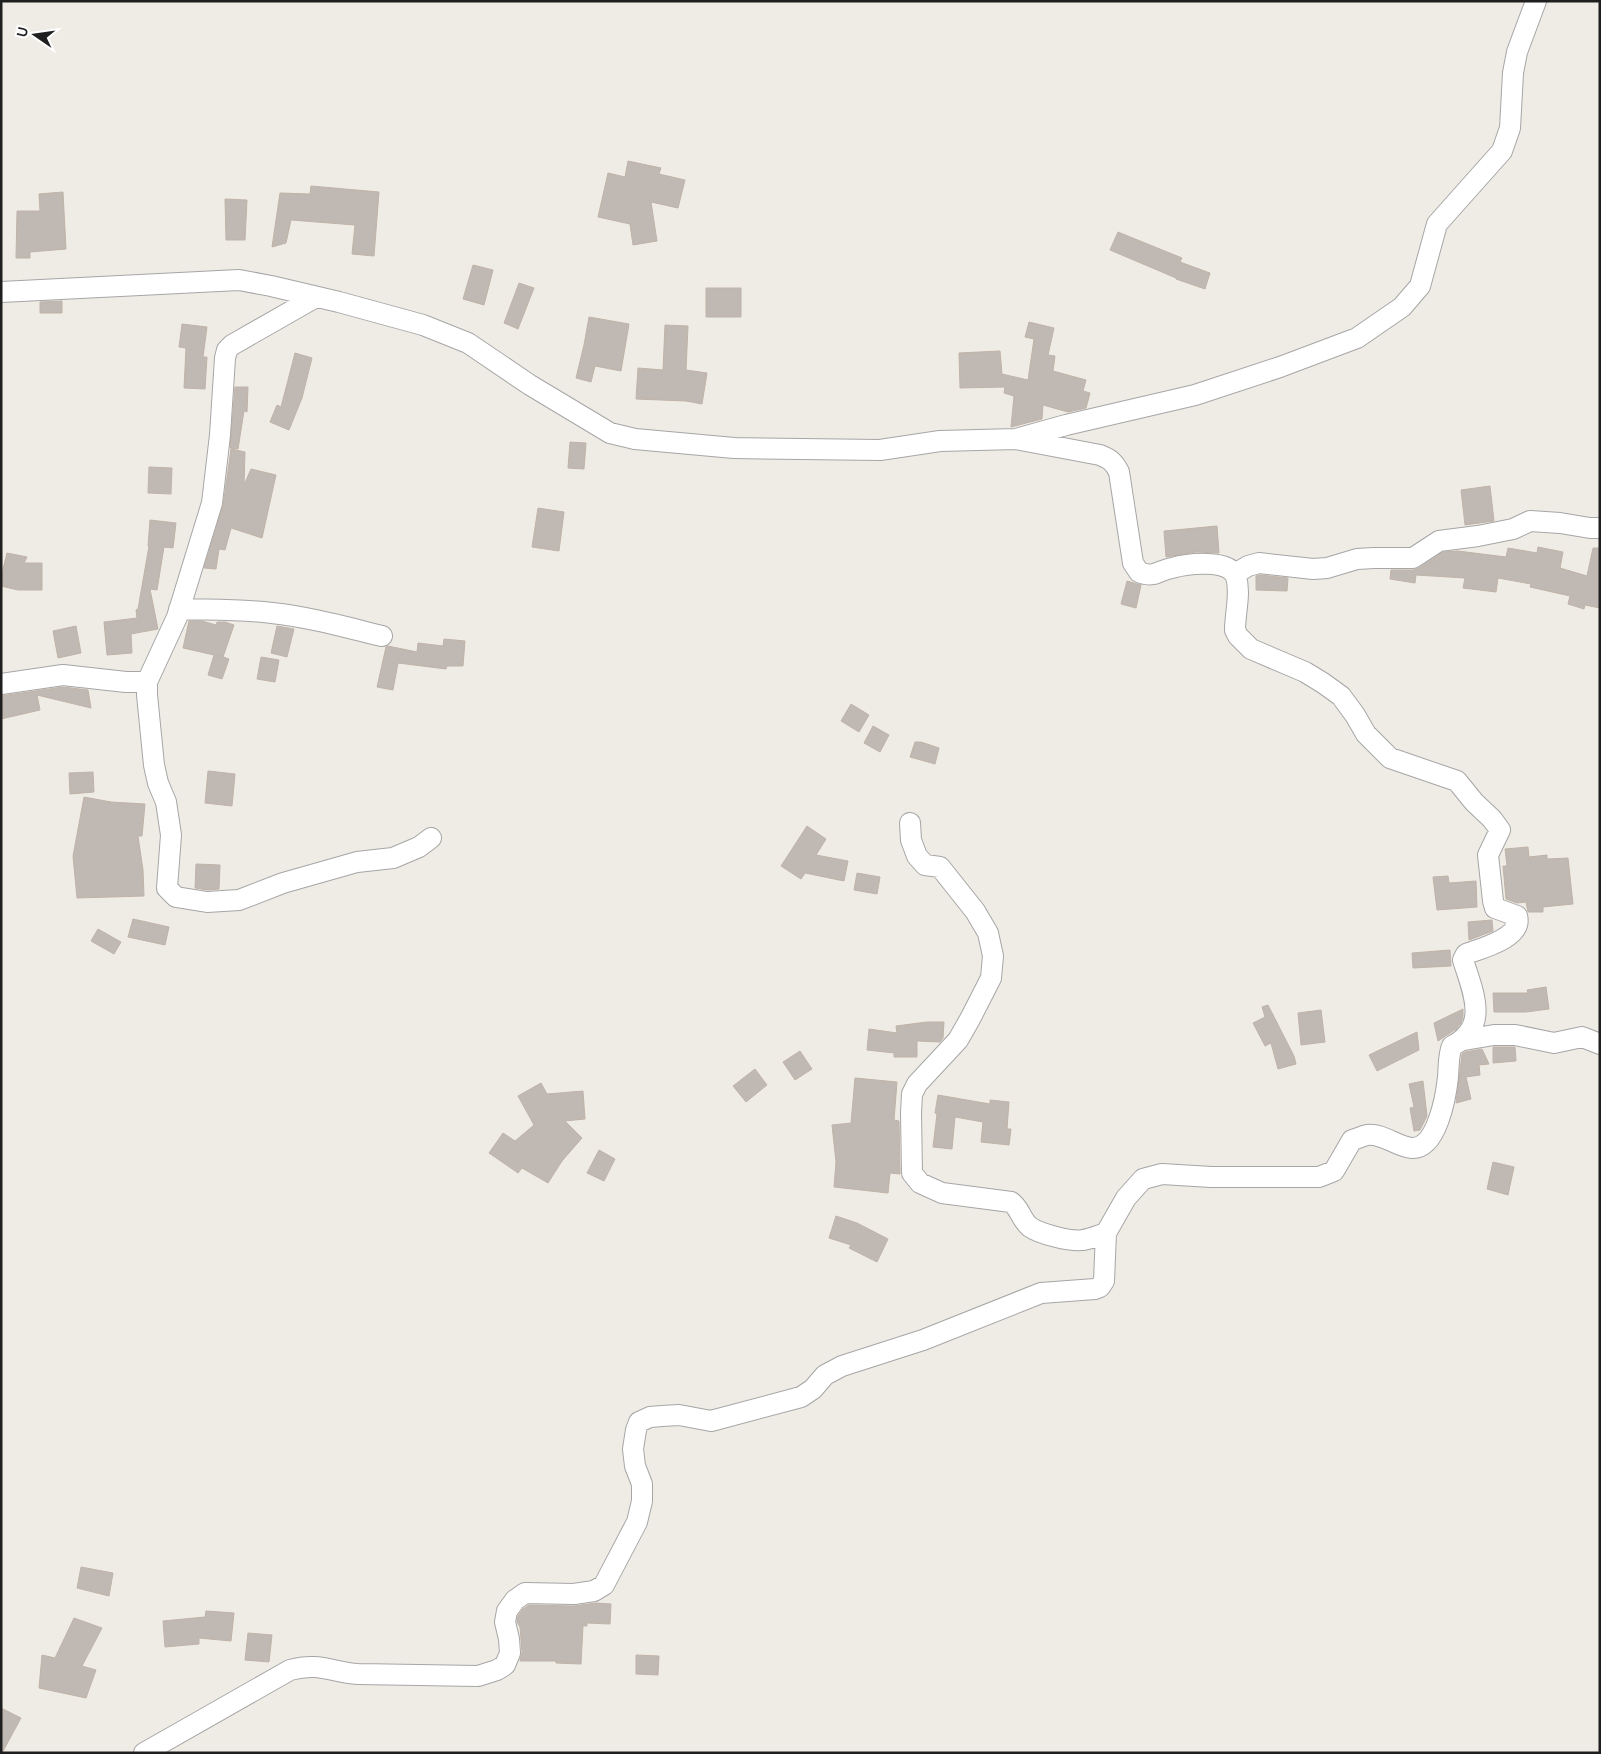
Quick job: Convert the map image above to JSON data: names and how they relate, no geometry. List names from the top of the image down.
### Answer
{
  "north": "left"
}
